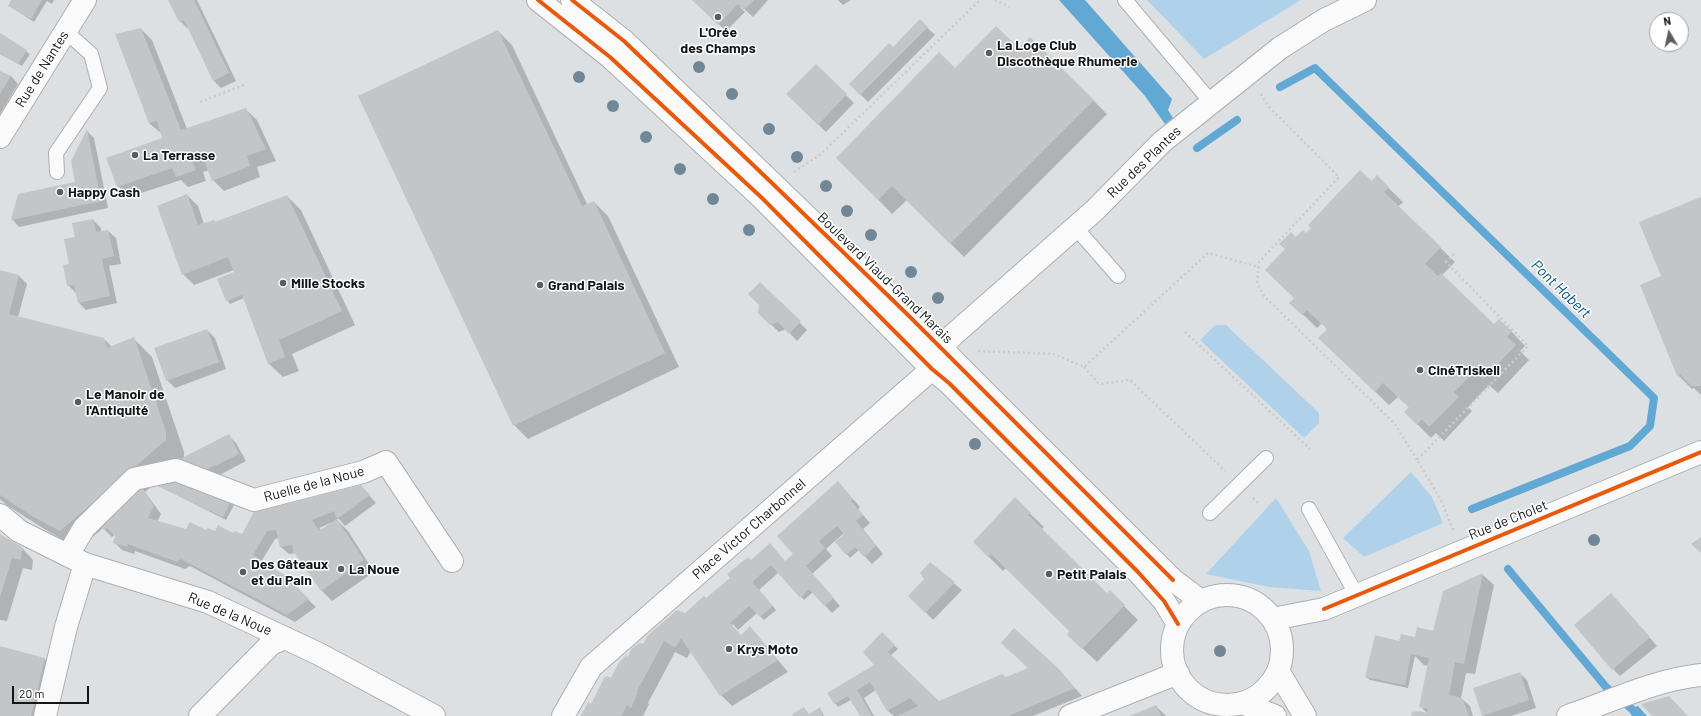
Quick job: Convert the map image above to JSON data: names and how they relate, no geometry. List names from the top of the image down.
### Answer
{
  "streets": {
    "main road": [
      "Rue de Nantes",
      "Rue des Plantes",
      "Boulevard Viaud-Grand Marais",
      "Ruelle de la Noue",
      "Rue de Cholet",
      "Place Victor Charbonnel",
      "Rue de la Noue"
    ]
  },
  "crossings": [
    ["Rue des Plantes", "Boulevard Viaud-Grand Marais"],
    ["Rue des Plantes", "Place Victor Charbonnel"],
    ["Boulevard Viaud-Grand Marais", "Rue de Cholet"],
    ["Boulevard Viaud-Grand Marais", "Place Victor Charbonnel"],
    ["Ruelle de la Noue", "Rue de la Noue"]
  ],
  "water": ["Pont Habert"],
  "places": [
    "L'Orée des Champs",
    "La Loge Club Discothèque Rhumerie",
    "La Terrasse",
    "Happy Cash",
    "Mille Stocks",
    "Grand Palais",
    "CinéTriskell",
    "Le Manoir de l'Antiquité",
    "La Noue",
    "Des Gâteaux et du Pain",
    "Petit Palais",
    "Krys Moto"
  ],
  "scale_bar": "20 m",
  "north": "top"
}
